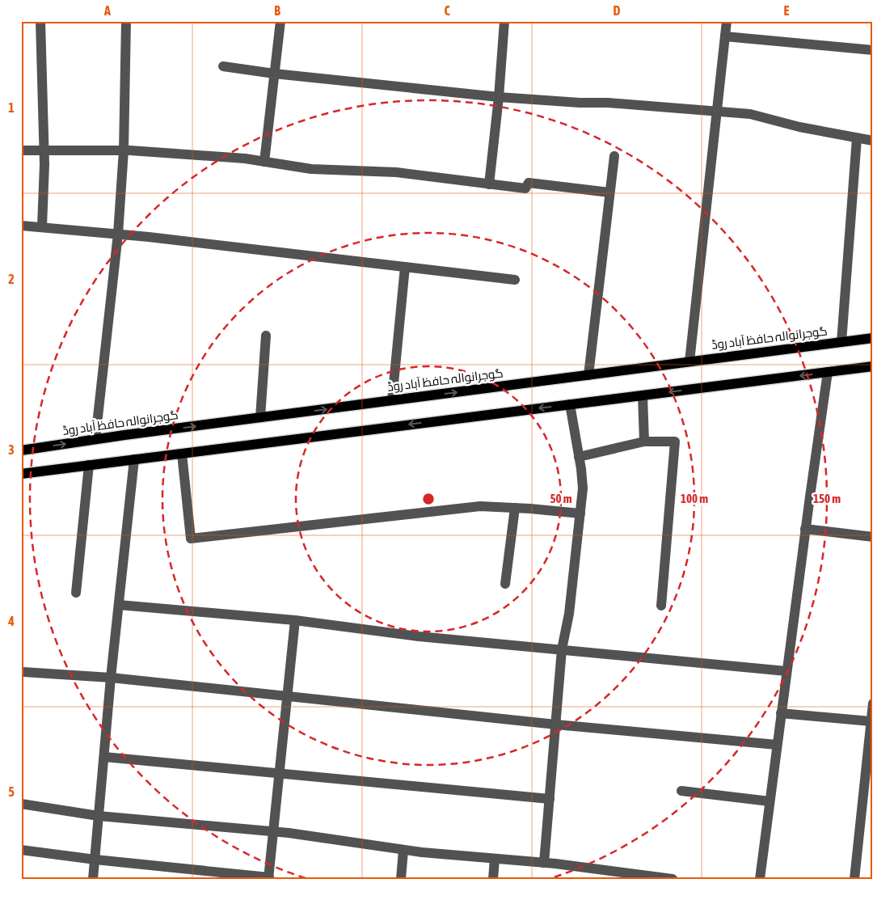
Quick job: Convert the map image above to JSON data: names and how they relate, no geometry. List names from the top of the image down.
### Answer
{
  "streets": {
    "main road": ["گوجرانوالہ حافظ آباد روڈ"]
  },
  "grid": {
    "columns": [
      "A",
      "B",
      "C",
      "D",
      "E"
    ],
    "rows": [
      "1",
      "2",
      "3",
      "4",
      "5"
    ]
  },
  "rings": ["50 m", "100 m", "150 m"]
}
